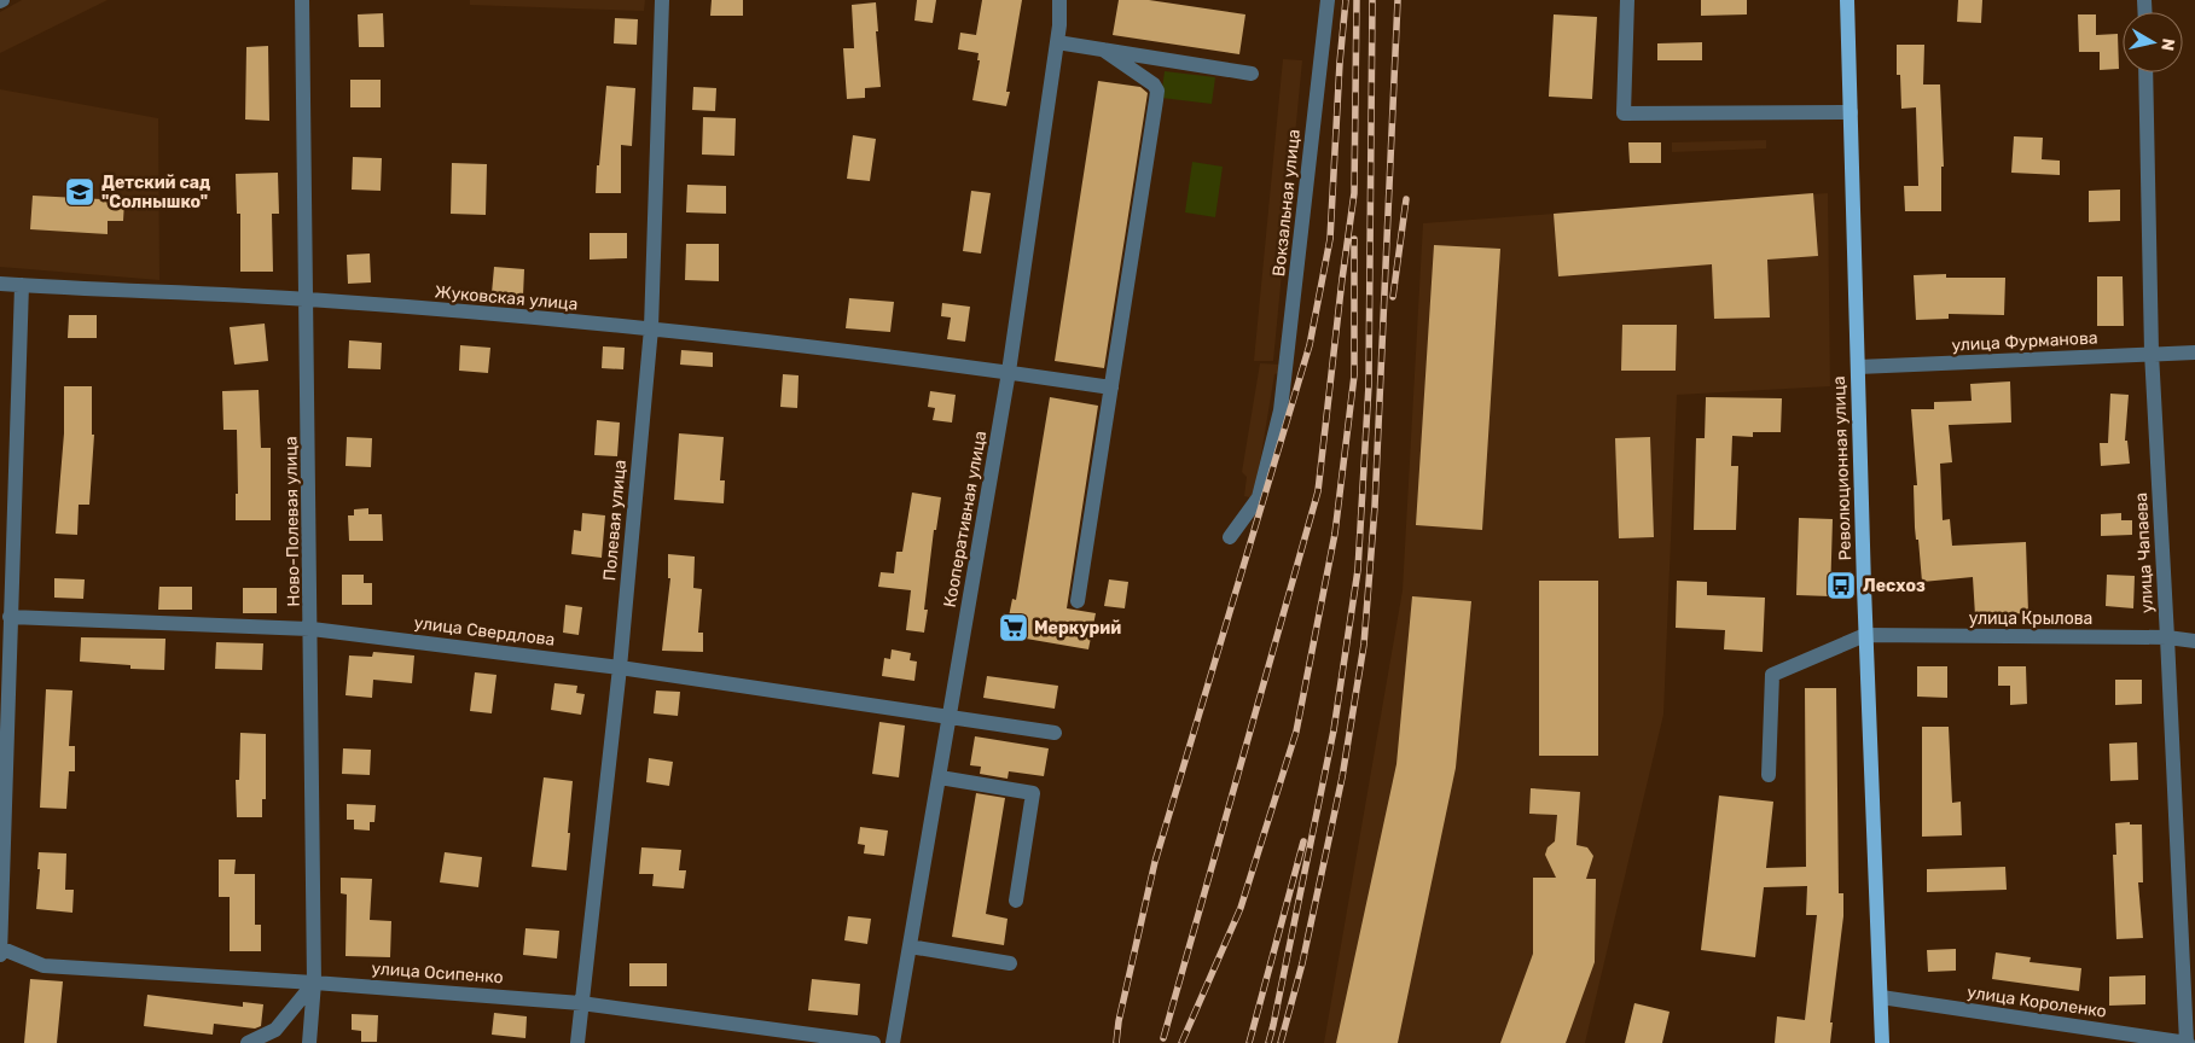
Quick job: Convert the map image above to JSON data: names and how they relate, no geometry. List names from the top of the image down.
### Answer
{
  "streets": {
    "main road": ["Революционная улица"],
    "street": [
      "Вокзальная улица",
      "Жуковская улица",
      "улица Фурманова",
      "Кооперативная улица",
      "Полевая улица",
      "Ново-Полевая улица",
      "улица Чапаева",
      "улица Крылова",
      "улица Свердлова",
      "улица Осипенко",
      "улица Короленко"
    ]
  },
  "crossings": [
    ["Жуковская улица", "Кооперативная улица"],
    ["Жуковская улица", "Полевая улица"],
    ["Жуковская улица", "Ново-Полевая улица"],
    ["улица Фурманова", "Революционная улица"],
    ["улица Фурманова", "улица Чапаева"],
    ["Революционная улица", "улица Крылова"],
    ["Революционная улица", "улица Короленко"],
    ["Кооперативная улица", "улица Свердлова"],
    ["Полевая улица", "улица Свердлова"],
    ["Полевая улица", "улица Осипенко"],
    ["Ново-Полевая улица", "улица Свердлова"],
    ["Ново-Полевая улица", "улица Осипенко"],
    ["улица Чапаева", "улица Крылова"],
    ["улица Чапаева", "улица Короленко"]
  ],
  "places": {
    "school or university": ["Детский сад \"Солнышко\""],
    "bus stop": ["Лесхоз"],
    "supermarket": ["Меркурий"]
  },
  "north": "right"
}
